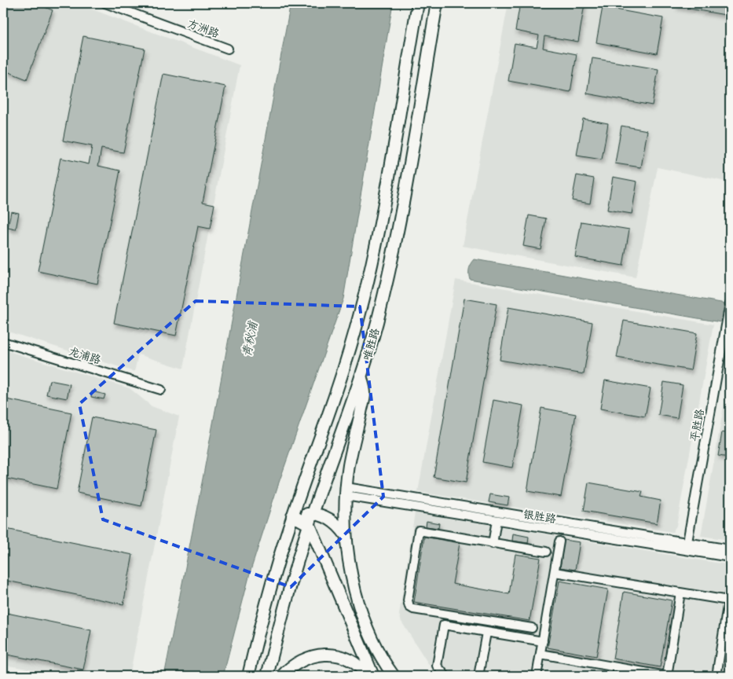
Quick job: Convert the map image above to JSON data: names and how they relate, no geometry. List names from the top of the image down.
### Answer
{
  "streets": {
    "main road": ["唯胜路"],
    "street": [
      "方洲路",
      "龙浦路",
      "平胜路",
      "银胜路"
    ]
  },
  "crossings": [
    ["平胜路", "银胜路"]
  ],
  "water": ["青秋浦"]
}
